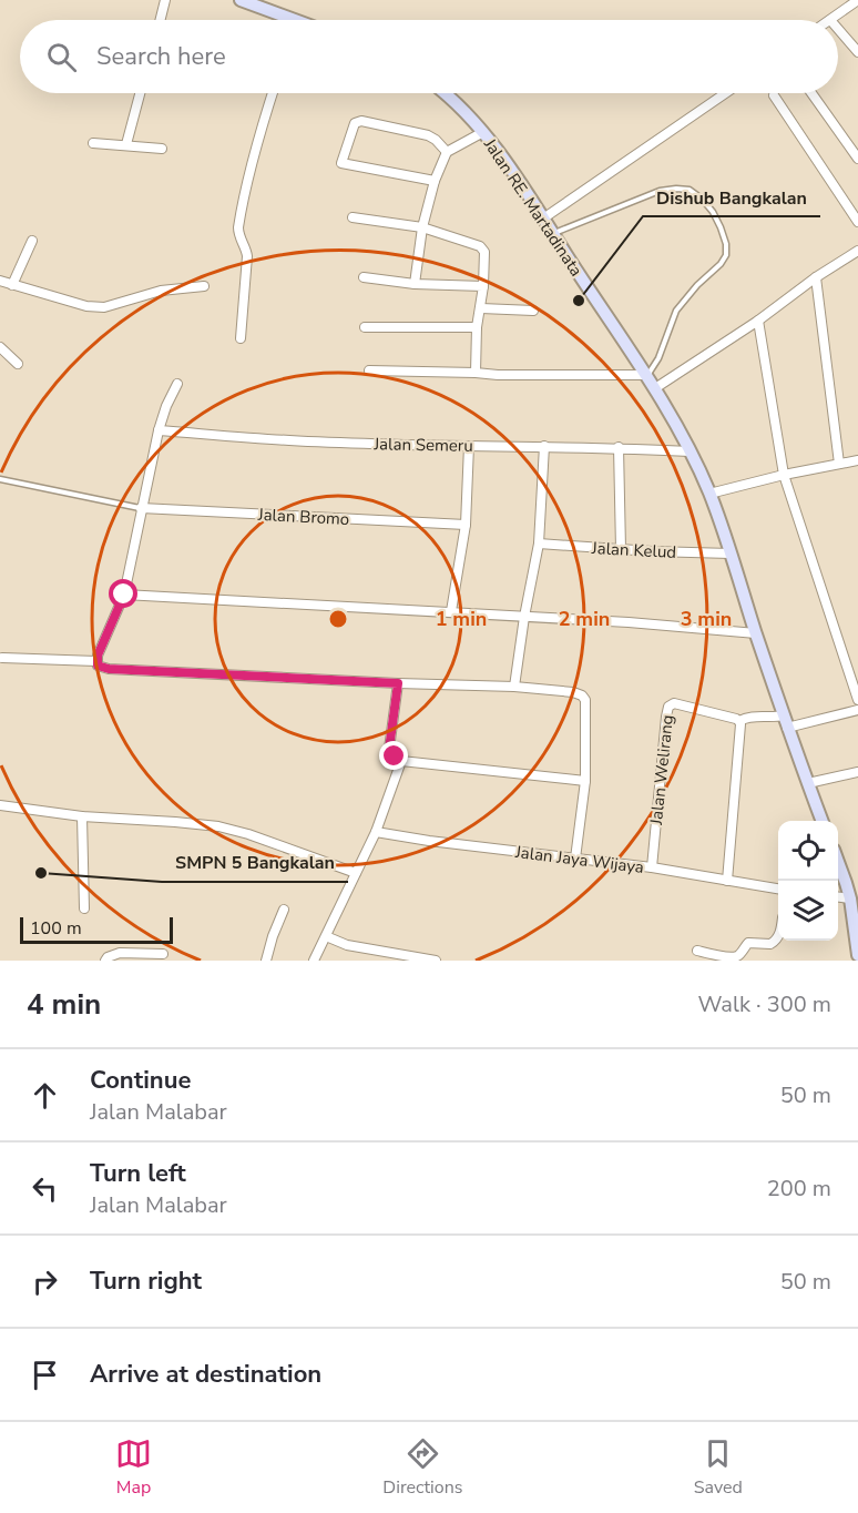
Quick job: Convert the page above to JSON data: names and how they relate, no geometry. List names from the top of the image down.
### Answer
{
  "streets": {
    "main road": ["Jalan RE. Martadinata"],
    "street": [
      "Jalan Semeru",
      "Jalan Bromo",
      "Jalan Kelud",
      "Jalan Welirang",
      "Jalan Jaya Wijaya"
    ]
  },
  "crossings": [
    ["Jalan RE. Martadinata", "Jalan Semeru"],
    ["Jalan RE. Martadinata", "Jalan Kelud"],
    ["Jalan Welirang", "Jalan Jaya Wijaya"]
  ],
  "places": ["Dishub Bangkalan", "SMPN 5 Bangkalan"],
  "scale_bar": "100 m",
  "page": {
    "search": "Search here",
    "scale": "100 m",
    "heading": ["4 min", "Walk · 300 m"],
    "list": [
      ["Continue", "Jalan Malabar", "50 m"],
      ["Turn left", "Jalan Malabar", "200 m"],
      ["Turn right", "50 m"],
      "Arrive at destination"
    ],
    "nav": ["Map", "Directions", "Saved"]
  },
  "rings": ["1 min", "2 min", "3 min"]
}
